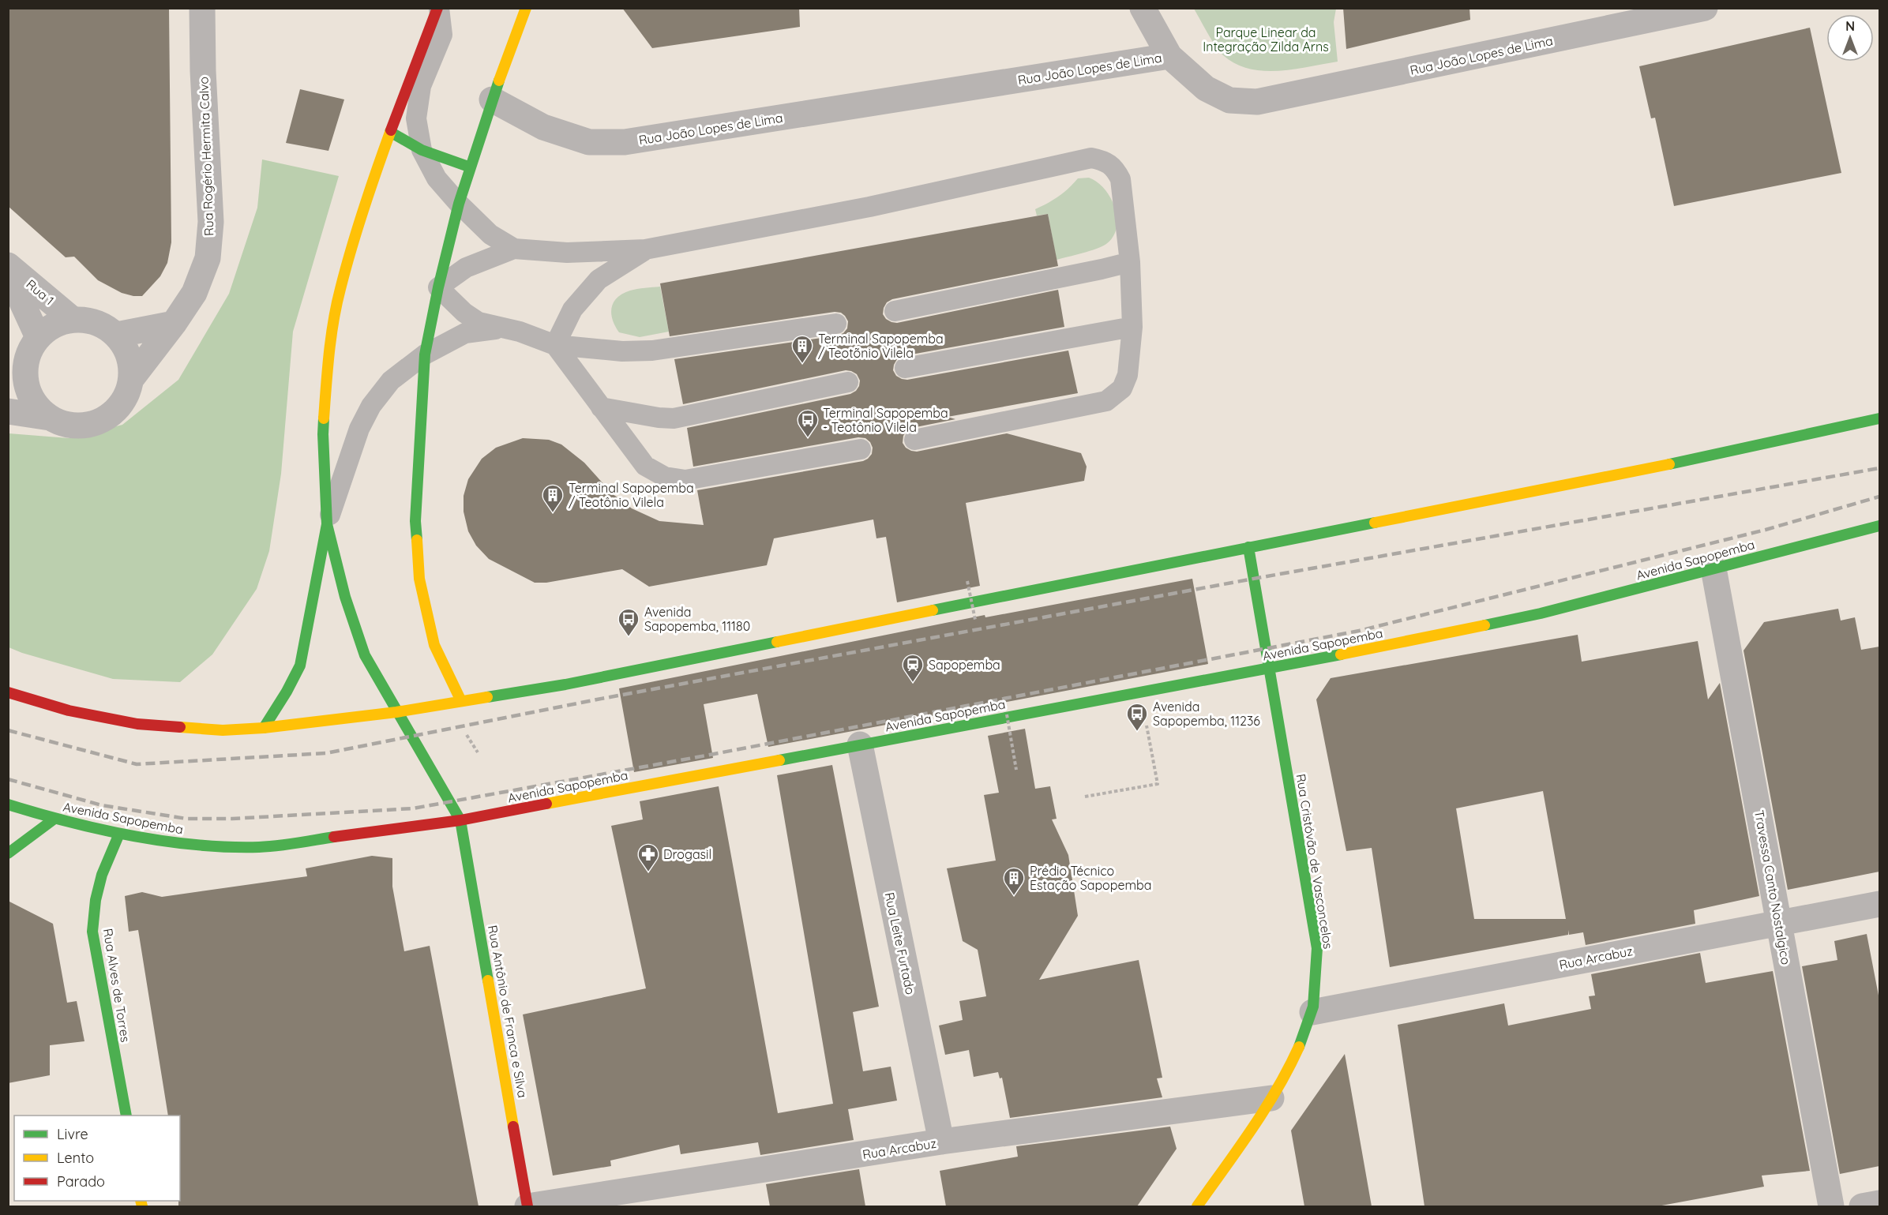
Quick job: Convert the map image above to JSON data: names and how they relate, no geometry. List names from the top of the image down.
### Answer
{
  "streets": {
    "main road": [
      "Avenida Sapopemba",
      "Rua Cristóvão de Vasconcelos",
      "Rua Alves de Torres",
      "Rua Antônio de Franca e Silva"
    ],
    "street": [
      "Rua João Lopes de Lima",
      "Rua Rogério Hermita Calvo",
      "Rua 1",
      "Travessa Canto Nostalgico",
      "Rua Leite Furtado",
      "Rua Arcabuz"
    ]
  },
  "crossings": [
    ["Rua Rogério Hermita Calvo", "Rua 1"],
    ["Avenida Sapopemba", "Rua Cristóvão de Vasconcelos"],
    ["Avenida Sapopemba", "Travessa Canto Nostalgico"],
    ["Avenida Sapopemba", "Rua Leite Furtado"],
    ["Avenida Sapopemba", "Rua Alves de Torres"],
    ["Avenida Sapopemba", "Rua Antônio de Franca e Silva"],
    ["Rua Cristóvão de Vasconcelos", "Rua Arcabuz"],
    ["Travessa Canto Nostalgico", "Rua Arcabuz"],
    ["Rua Leite Furtado", "Rua Arcabuz"],
    ["Rua Arcabuz", "Rua Antônio de Franca e Silva"]
  ],
  "parks": ["Parque Linear da Integração Zilda Arns"],
  "places": {
    "building": ["Terminal Sapopemba / Teotõnio Vilela", "Terminal Sapopemba / Teotônio Vilela", "Prédio Técnico Estação Sapopemba"],
    "bus stop": ["Terminal Sapopemba - Teotônio Vilela", "Avenida Sapopemba, 11180", "Avenida Sapopemba, 11236"],
    "station": ["Sapopemba"],
    "pharmacy": ["Drogasil"]
  },
  "legend": ["Livre", "Lento", "Parado"],
  "north": "top"
}
